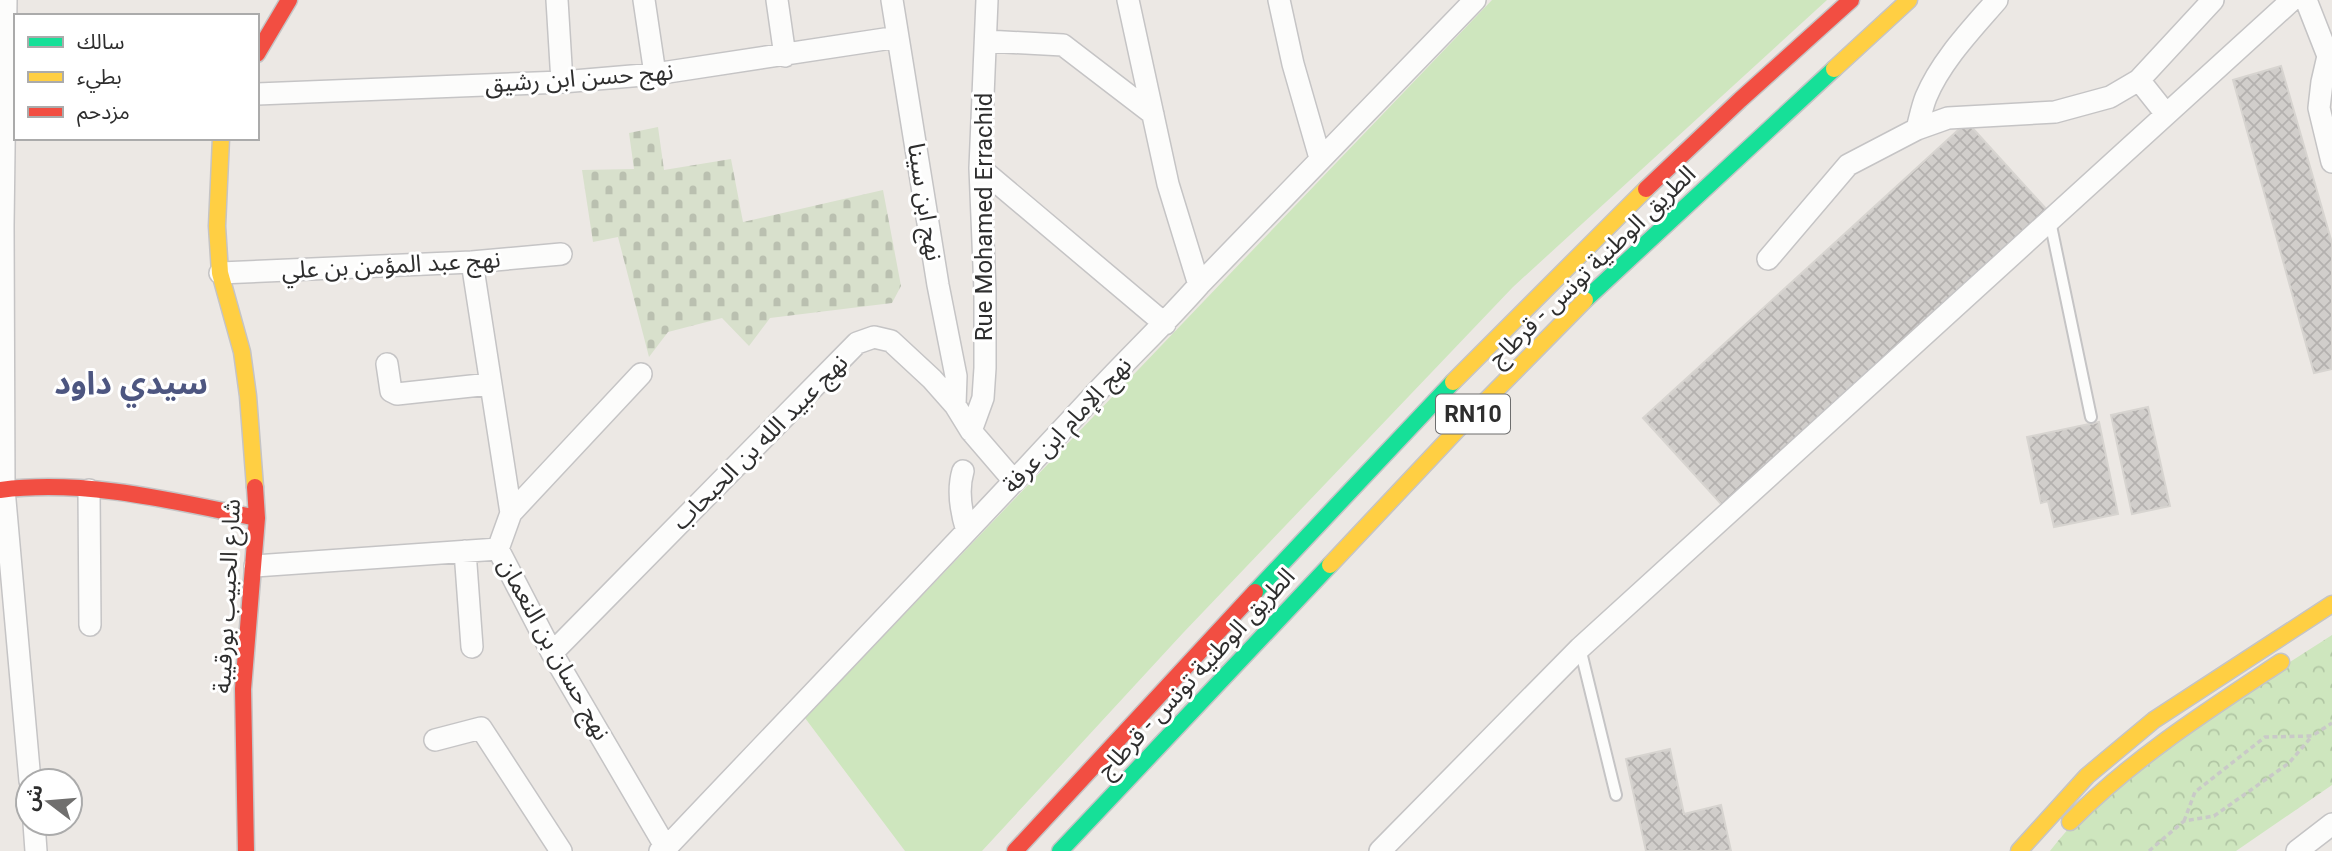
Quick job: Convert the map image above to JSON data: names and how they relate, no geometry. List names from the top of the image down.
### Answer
{
  "streets": {
    "main road": ["الطريق الوطنية تونس - قرطاج", "RN10", "شارع الحبيب بورقيبة"],
    "street": [
      "نهج حسن ابن رشيق",
      "نهج ابن سينا",
      "Rue Mohamed Errachid",
      "نهج عبد المؤمن بن علي",
      "نهج الإمام ابن عرفة",
      "نهج عبيد الله بن الحبحاب",
      "نهج حسان بن النعمان"
    ]
  },
  "crossings": [
    ["نهج حسن ابن رشيق", "نهج ابن سينا"],
    ["نهج ابن سينا", "نهج عبيد الله بن الحبحاب"],
    ["Rue Mohamed Errachid", "نهج عبيد الله بن الحبحاب"],
    ["نهج عبد المؤمن بن علي", "شارع الحبيب بورقيبة"],
    ["نهج الإمام ابن عرفة", "نهج عبيد الله بن الحبحاب"],
    ["نهج الإمام ابن عرفة", "نهج حسان بن النعمان"],
    ["نهج عبيد الله بن الحبحاب", "نهج حسان بن النعمان"],
    ["شارع الحبيب بورقيبة", "نهج حسان بن النعمان"]
  ],
  "districts": ["سيدي داود"],
  "legend": ["سالك", "بطيء", "مزدحم"],
  "north": "left"
}
